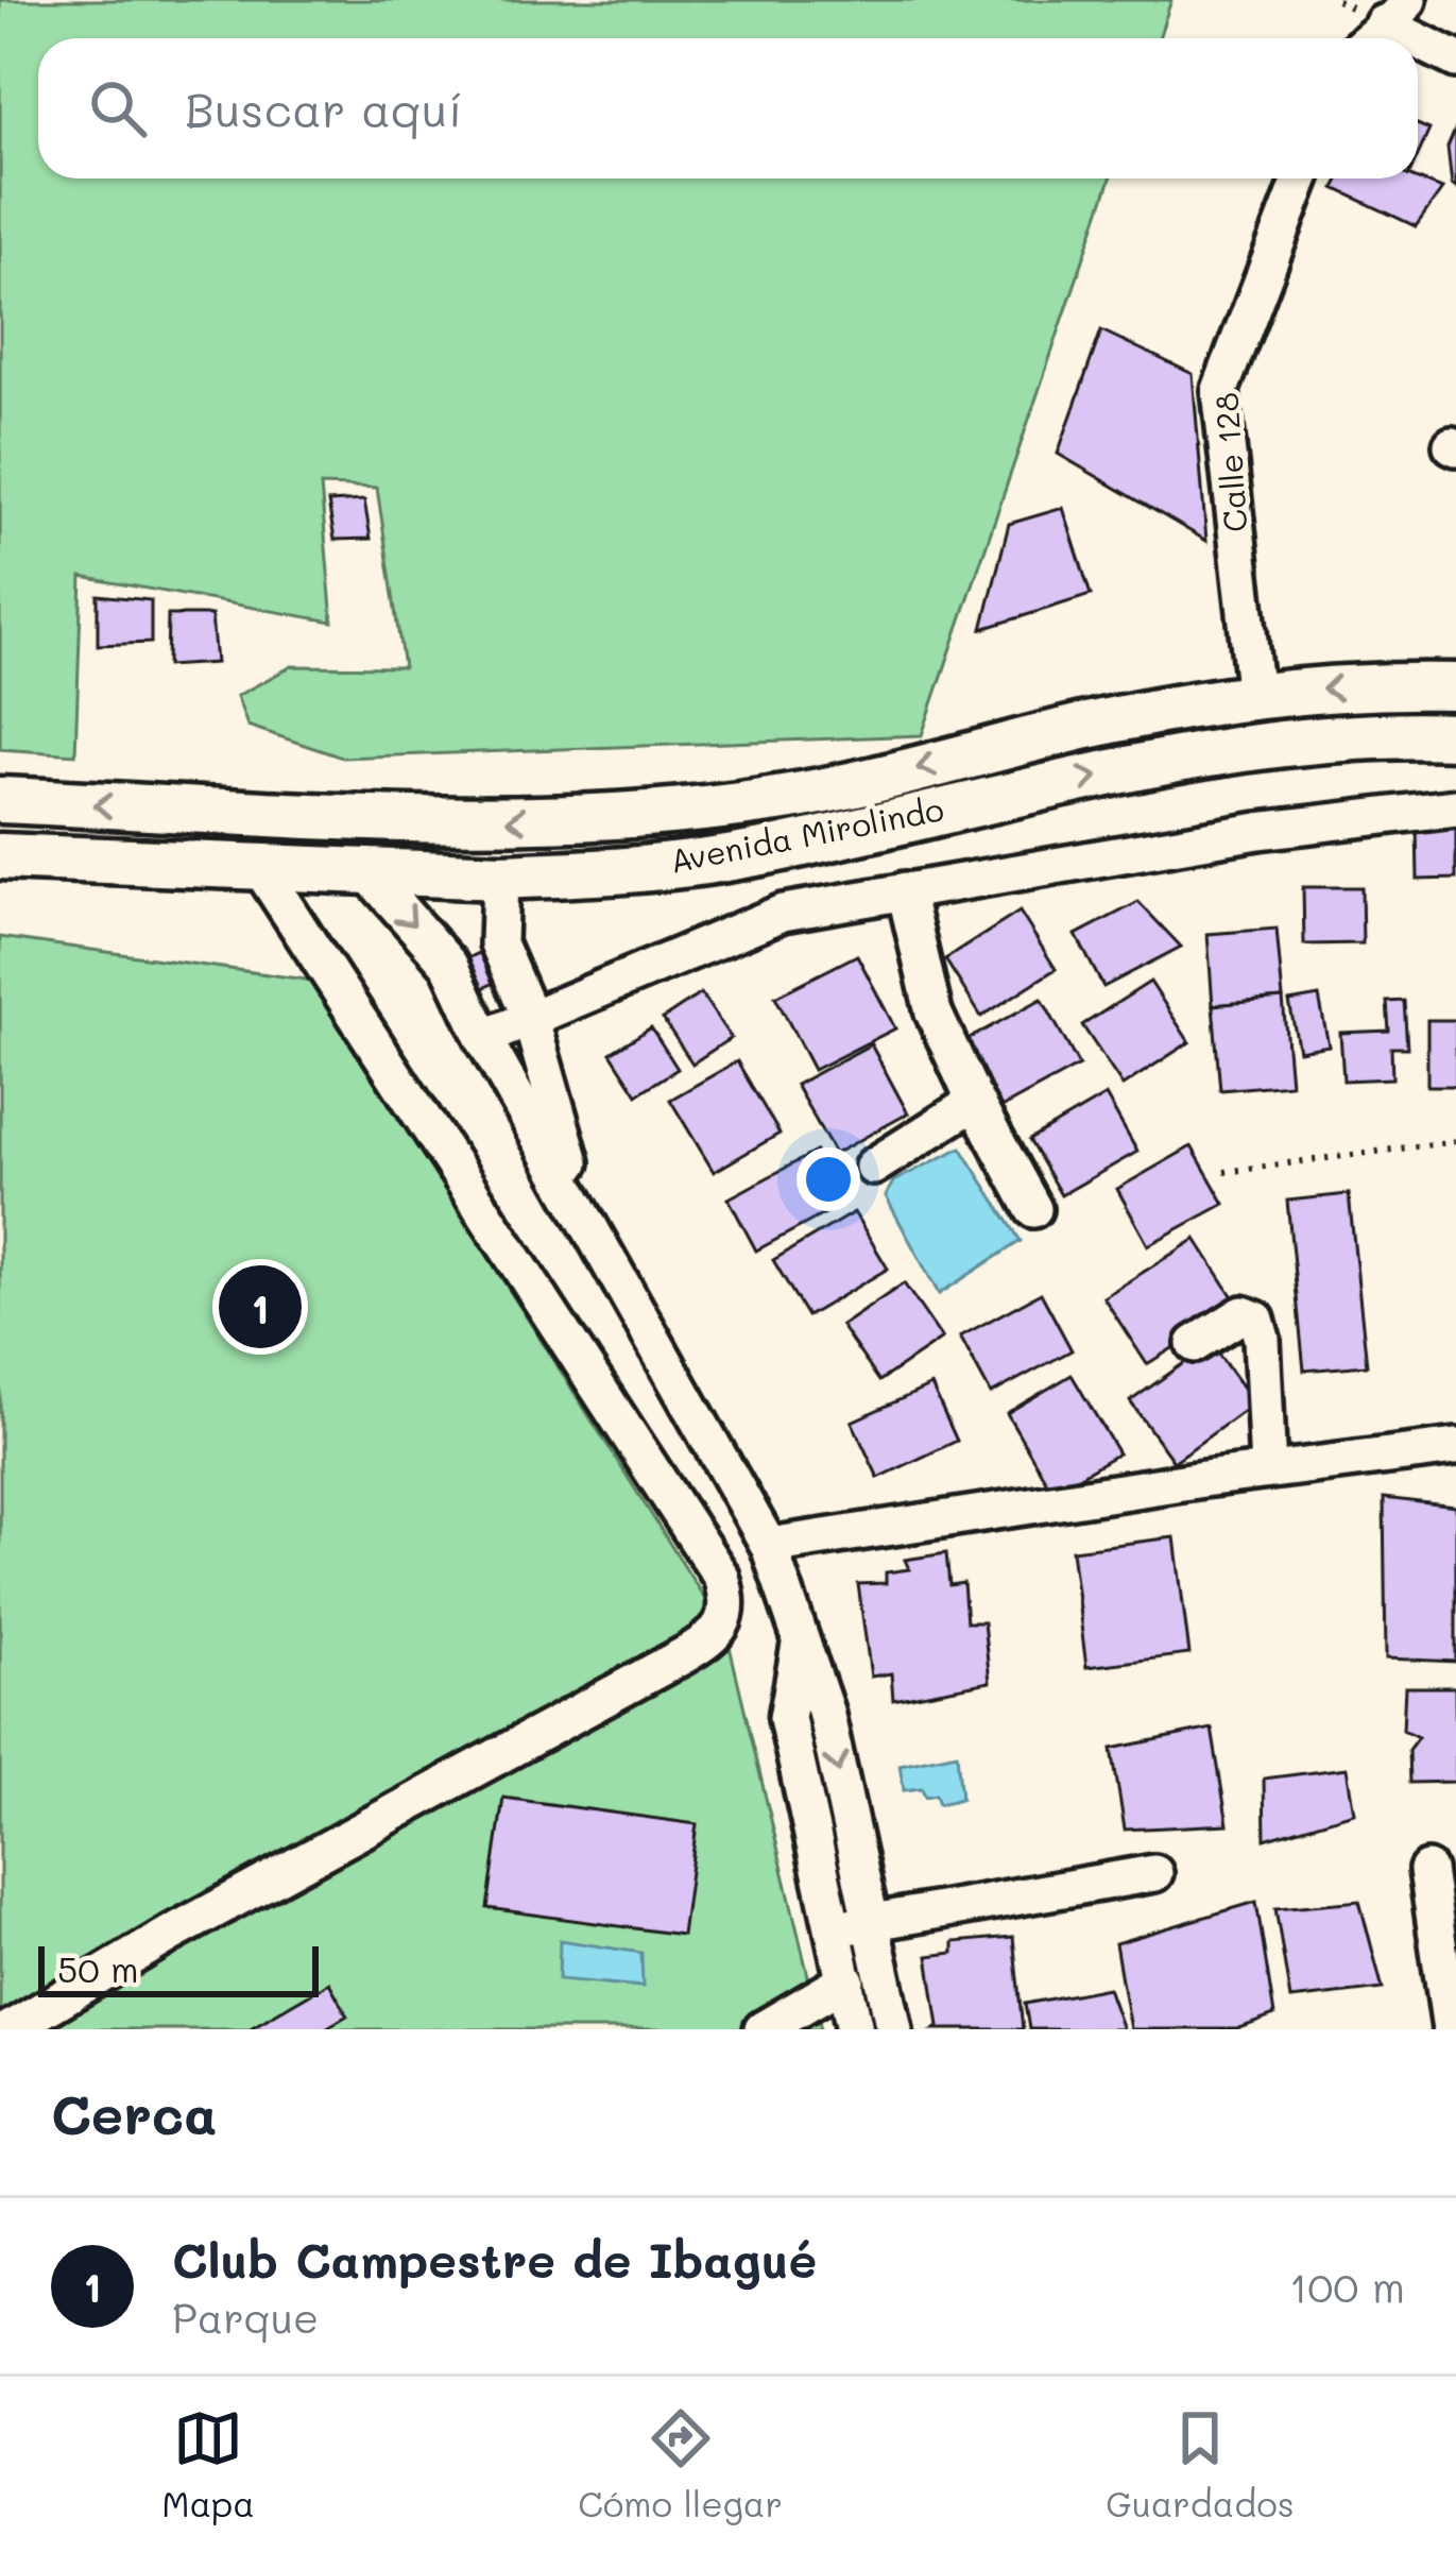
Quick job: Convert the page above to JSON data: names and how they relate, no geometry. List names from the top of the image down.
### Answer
{
  "streets": {
    "main road": ["Avenida Mirolindo"],
    "street": ["Calle 128"]
  },
  "crossings": [
    ["Calle 128", "Avenida Mirolindo"]
  ],
  "scale_bar": "50 m",
  "page": {
    "search": "Buscar aquí",
    "pins": "1",
    "scale": "50 m",
    "heading": "Cerca",
    "list": [
      {
        "mark": "1",
        "name": "Club Campestre de Ibagué",
        "note": "Parque",
        "value": "100 m"
      }
    ],
    "nav": ["Mapa", "Cómo llegar", "Guardados"]
  }
}
